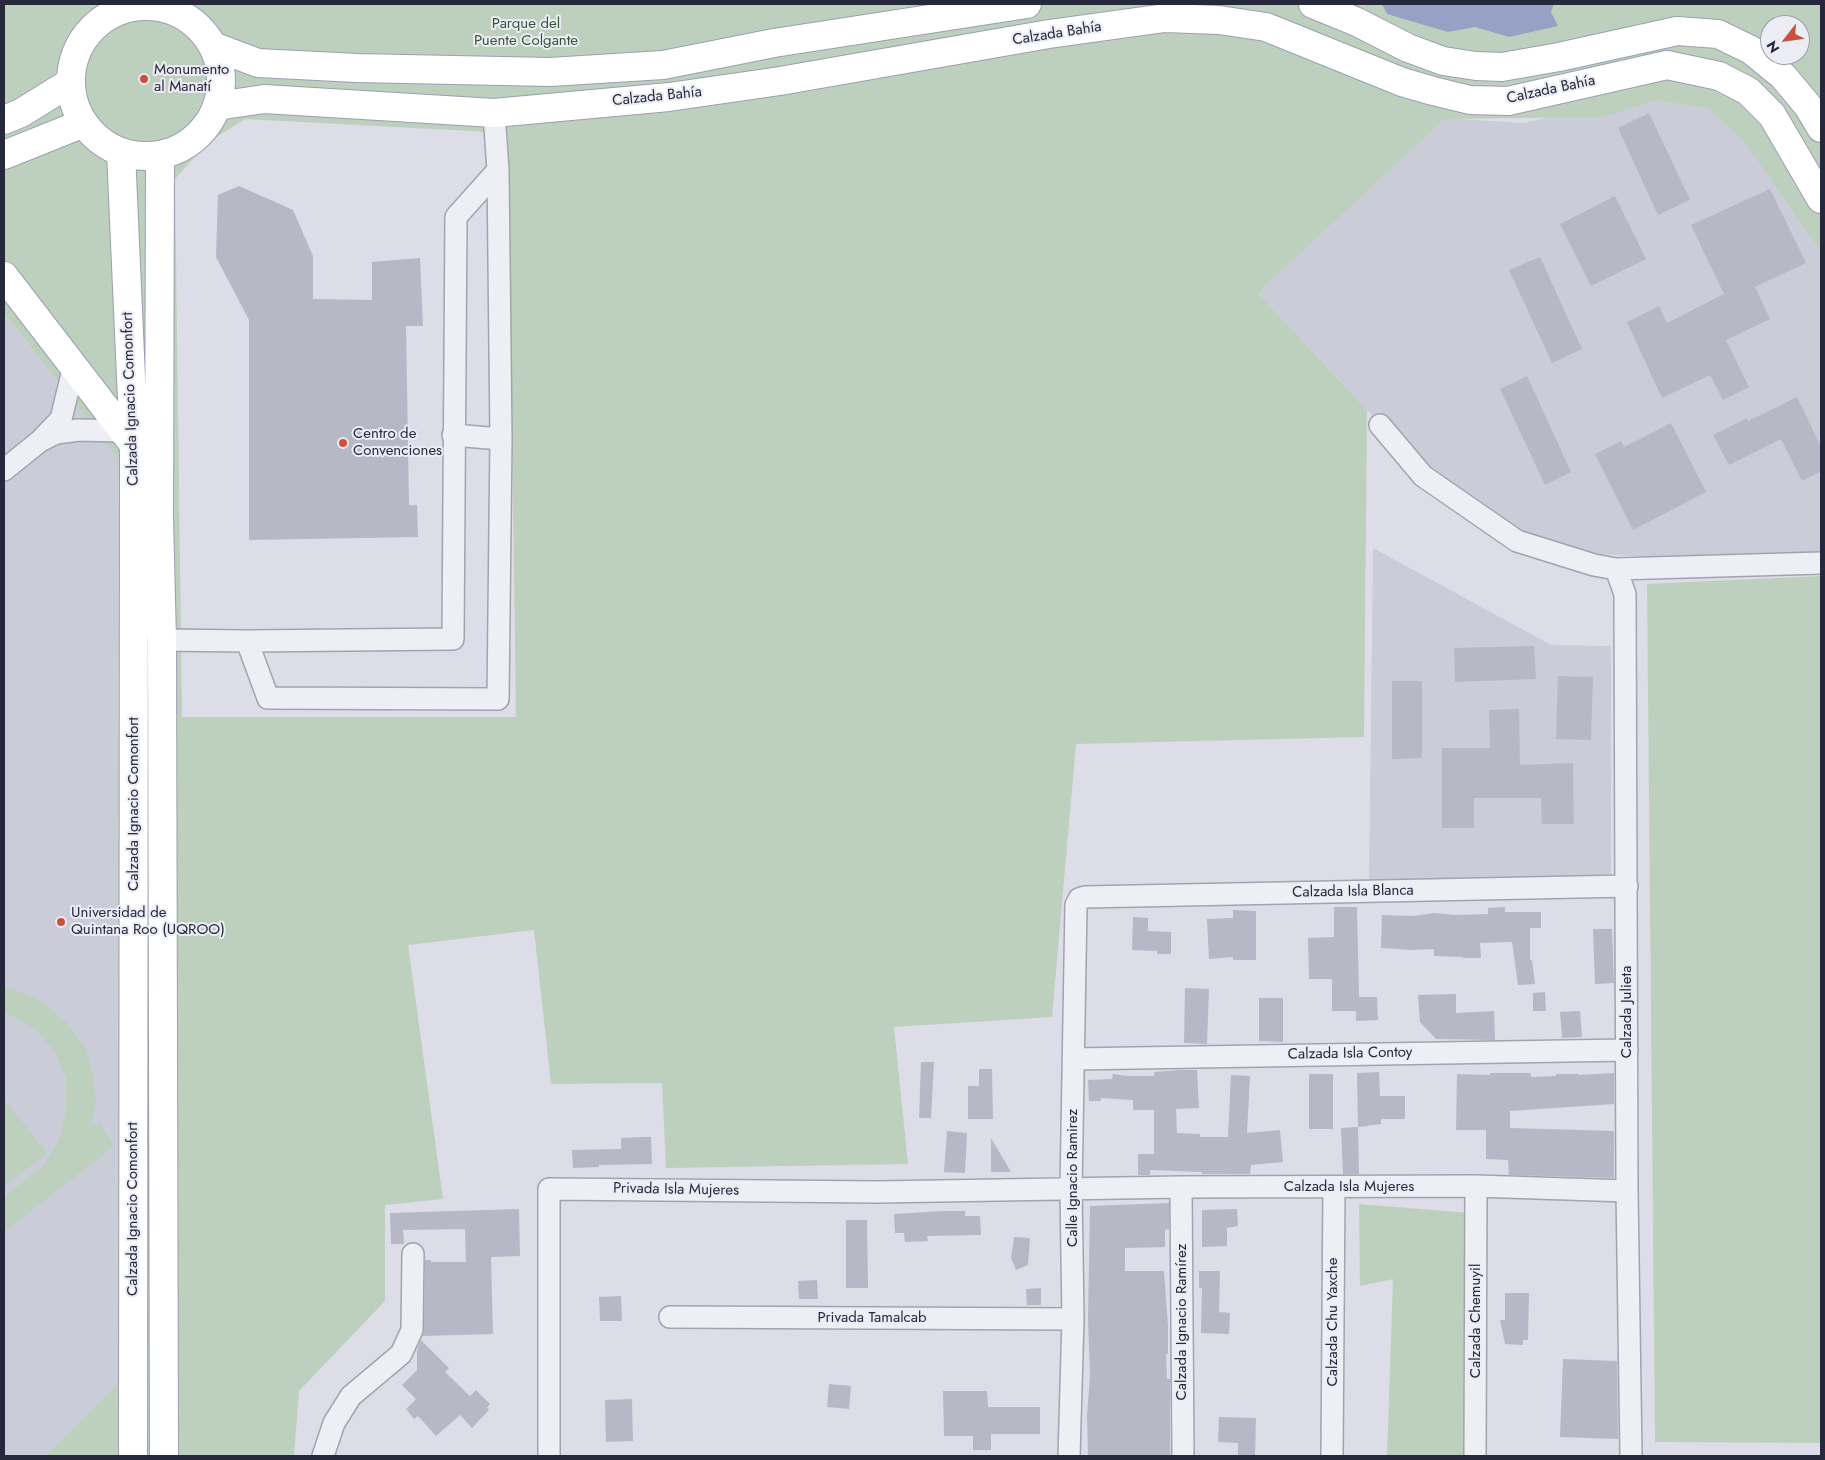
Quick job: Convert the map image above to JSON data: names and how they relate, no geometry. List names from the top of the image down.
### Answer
{
  "streets": {
    "main road": ["Calzada Bahía", "Calzada Ignacio Comonfort"],
    "street": [
      "Calzada Isla Blanca",
      "Calzada Julieta",
      "Calzada Isla Contoy",
      "Calle Ignacio Ramirez",
      "Calzada Isla Mujeres",
      "Privada Isla Mujeres",
      "Privada Tamalcab",
      "Calzada Chemuyil",
      "Calzada Ignacio Ramírez",
      "Calzada Chu Yaxche"
    ]
  },
  "crossings": [
    ["Calzada Bahía", "Calzada Ignacio Comonfort"],
    ["Calzada Isla Blanca", "Calzada Julieta"],
    ["Calzada Isla Blanca", "Calle Ignacio Ramirez"],
    ["Calzada Julieta", "Calzada Isla Contoy"],
    ["Calzada Julieta", "Calzada Isla Mujeres"],
    ["Calzada Isla Contoy", "Calle Ignacio Ramirez"],
    ["Calle Ignacio Ramirez", "Calzada Isla Mujeres"],
    ["Calle Ignacio Ramirez", "Privada Isla Mujeres"],
    ["Calle Ignacio Ramirez", "Privada Tamalcab"],
    ["Calzada Isla Mujeres", "Privada Isla Mujeres"],
    ["Calzada Isla Mujeres", "Calzada Chemuyil"],
    ["Calzada Isla Mujeres", "Calzada Ignacio Ramírez"],
    ["Calzada Isla Mujeres", "Calzada Chu Yaxche"]
  ],
  "parks": ["Parque del Puente Colgante"],
  "places": ["Monumento al Manatí", "Centro de Convenciones", "Universidad de Quintana Roo (UQROO)"],
  "north": "bottom left"
}
